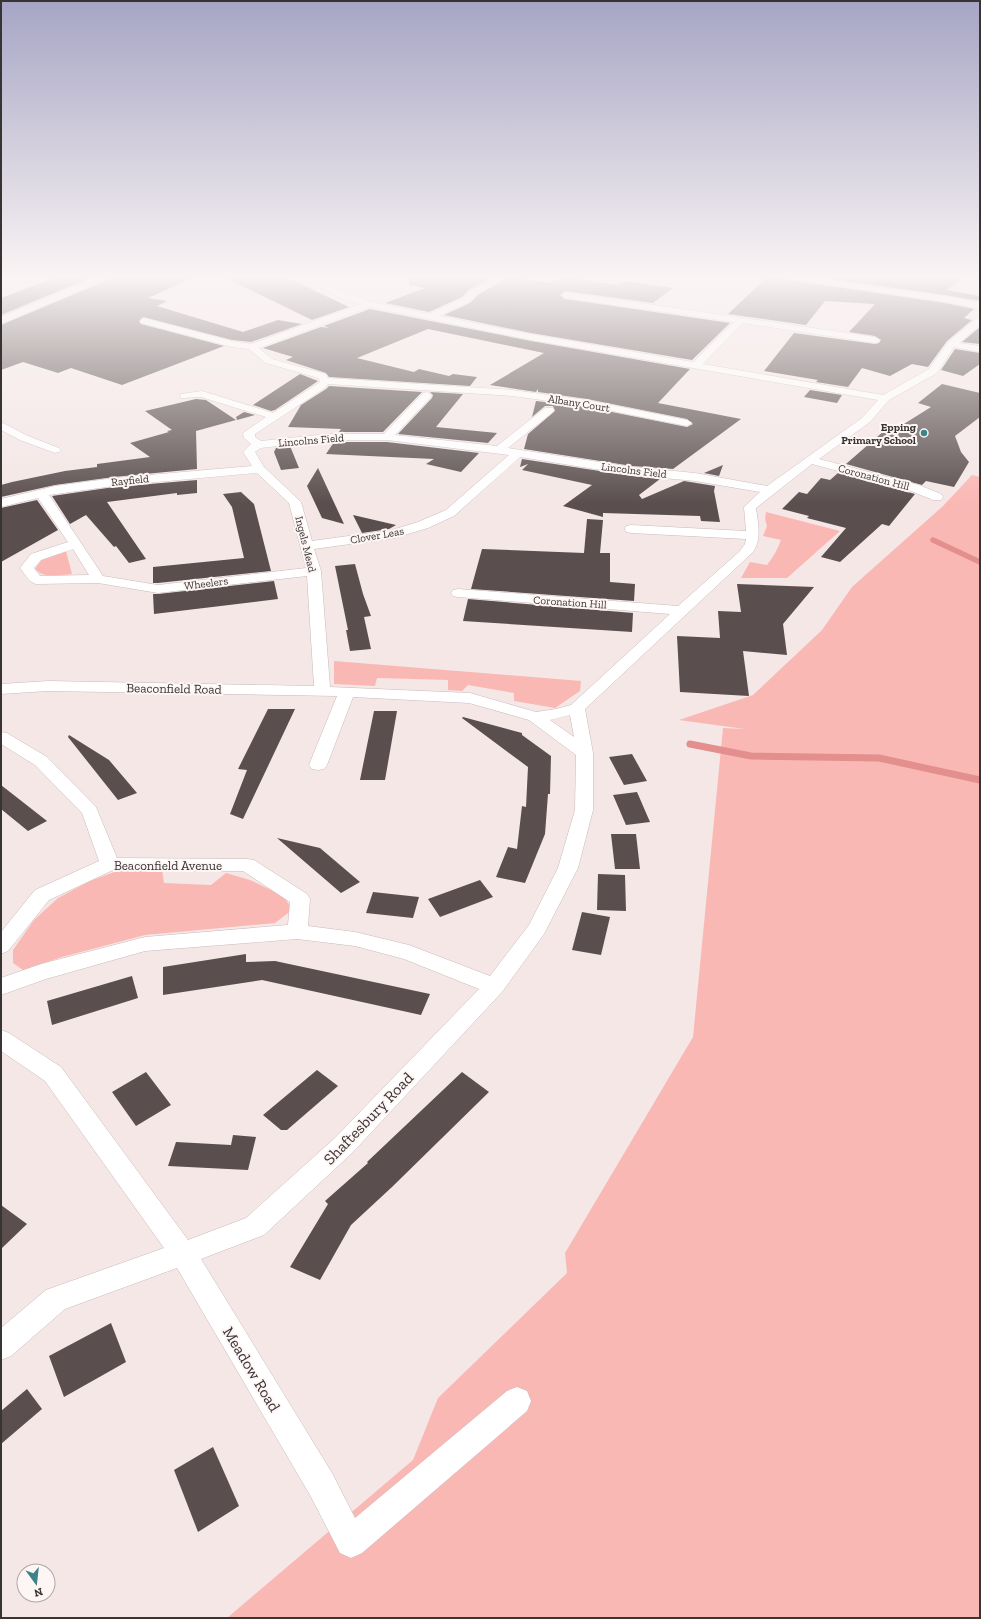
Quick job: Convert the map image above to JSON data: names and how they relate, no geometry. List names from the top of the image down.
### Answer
{
  "streets": {
    "street": [
      "Albany Court",
      "Lincolns Field",
      "Coronation Hill",
      "Rayfield",
      "Clover Leas",
      "Ingels Mead",
      "Wheelers",
      "Beaconfield Road",
      "Beaconfield Avenue",
      "Shaftesbury Road",
      "Meadow Road"
    ]
  },
  "crossings": [
    ["Lincolns Field", "Coronation Hill"],
    ["Lincolns Field", "Clover Leas"],
    ["Lincolns Field", "Ingels Mead"],
    ["Coronation Hill", "Beaconfield Road"],
    ["Coronation Hill", "Shaftesbury Road"],
    ["Rayfield", "Ingels Mead"],
    ["Clover Leas", "Ingels Mead"],
    ["Ingels Mead", "Wheelers"],
    ["Ingels Mead", "Beaconfield Road"],
    ["Shaftesbury Road", "Meadow Road"]
  ],
  "places": ["Epping Primary School"],
  "north": "bottom"
}
